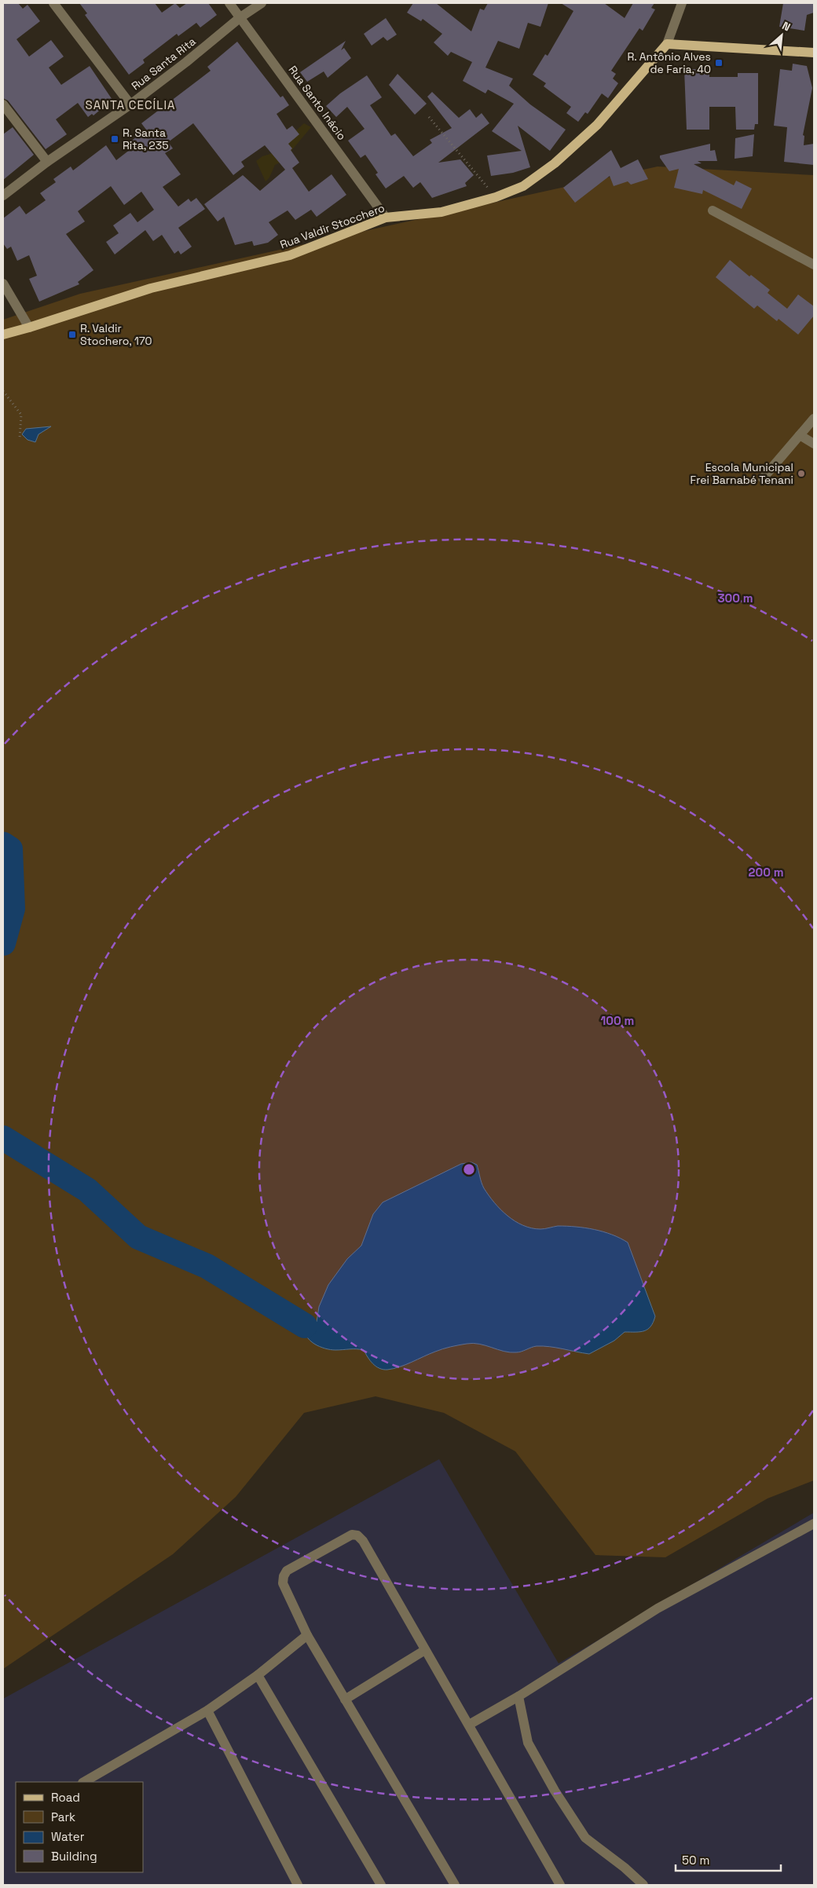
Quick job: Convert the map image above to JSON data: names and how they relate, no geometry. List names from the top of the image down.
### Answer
{
  "streets": {
    "main road": ["Rua Valdir Stocchero"],
    "street": ["Rua Santa Rita", "Rua Santo Inácio"]
  },
  "crossings": [
    ["Rua Santa Rita", "Rua Santo Inácio"],
    ["Rua Santo Inácio", "Rua Valdir Stocchero"]
  ],
  "districts": ["SANTA CECÍLIA"],
  "places": {
    "transit": ["R. Antônio Alves de Faria, 40", "R. Santa Rita, 235", "R. Valdir Stochero, 170"],
    "other": ["Escola Municipal Frei Barnabé Tenani"]
  },
  "legend": [
    "Road",
    "Park",
    "Water",
    "Building"
  ],
  "scale_bar": "50 m",
  "north": "top right",
  "rings": ["300 m", "200 m", "100 m"]
}
